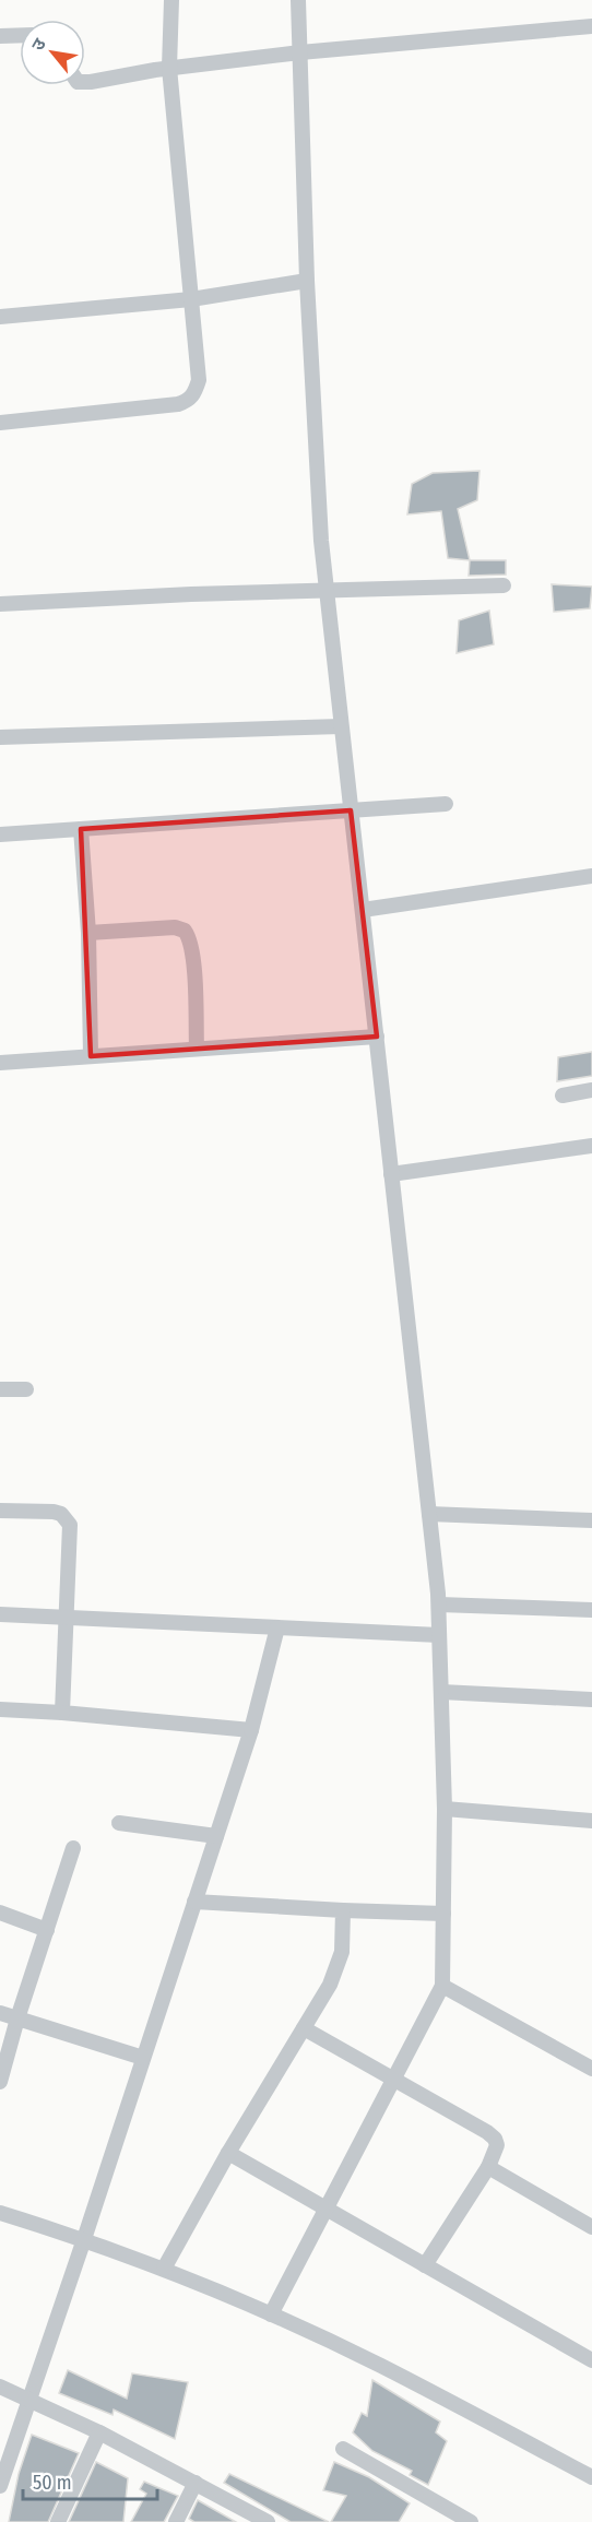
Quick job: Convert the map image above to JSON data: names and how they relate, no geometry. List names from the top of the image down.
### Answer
{
  "scale_bar": "50 m",
  "north": "top left"
}
